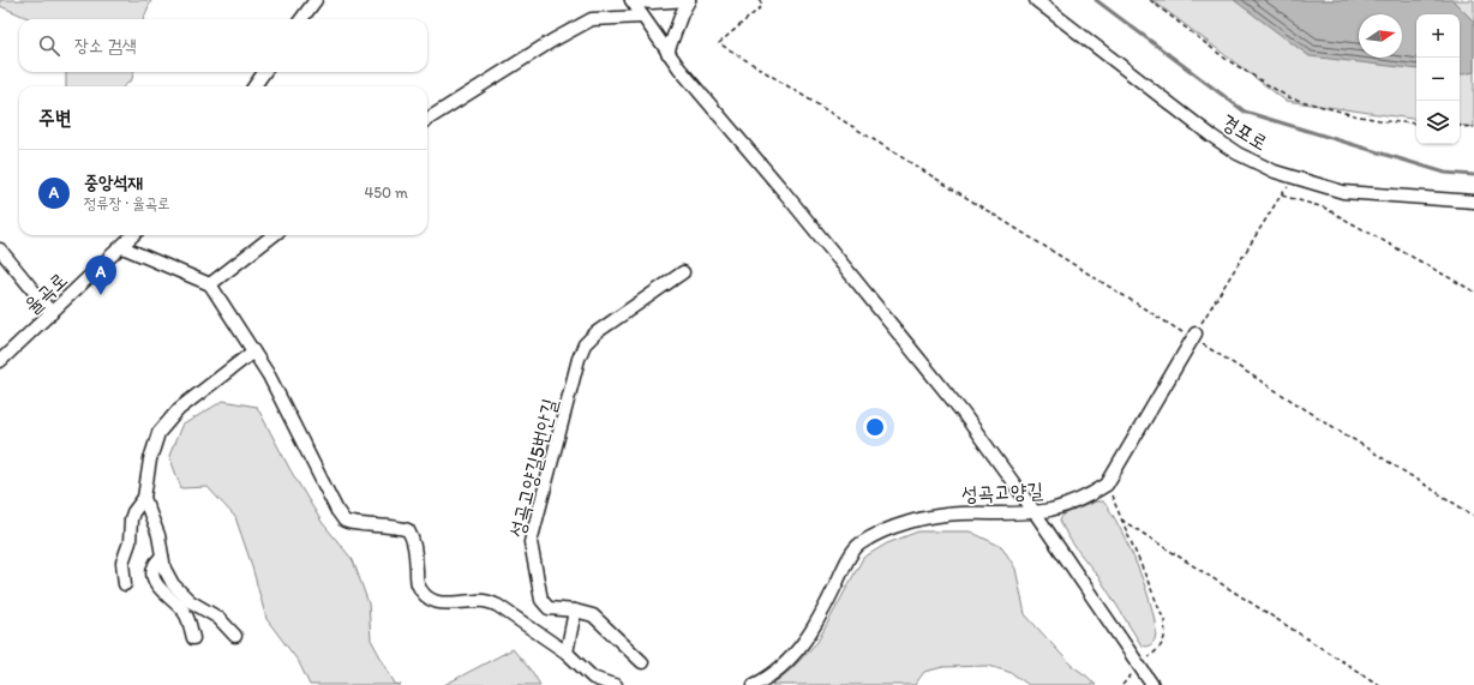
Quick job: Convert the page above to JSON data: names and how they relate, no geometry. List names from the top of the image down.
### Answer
{
  "streets": {
    "street": [
      "경포로",
      "율곡로",
      "성곡고양길5번안길",
      "성곡고양길"
    ]
  },
  "north": "right",
  "page": {
    "map_buttons": ["+", "−"],
    "search": "장소 검색",
    "heading": "주변",
    "list": [
      {
        "mark": "A",
        "name": "중앙석재",
        "note": "정류장 · 율곡로",
        "value": "450 m"
      }
    ],
    "pins": "A"
  }
}
